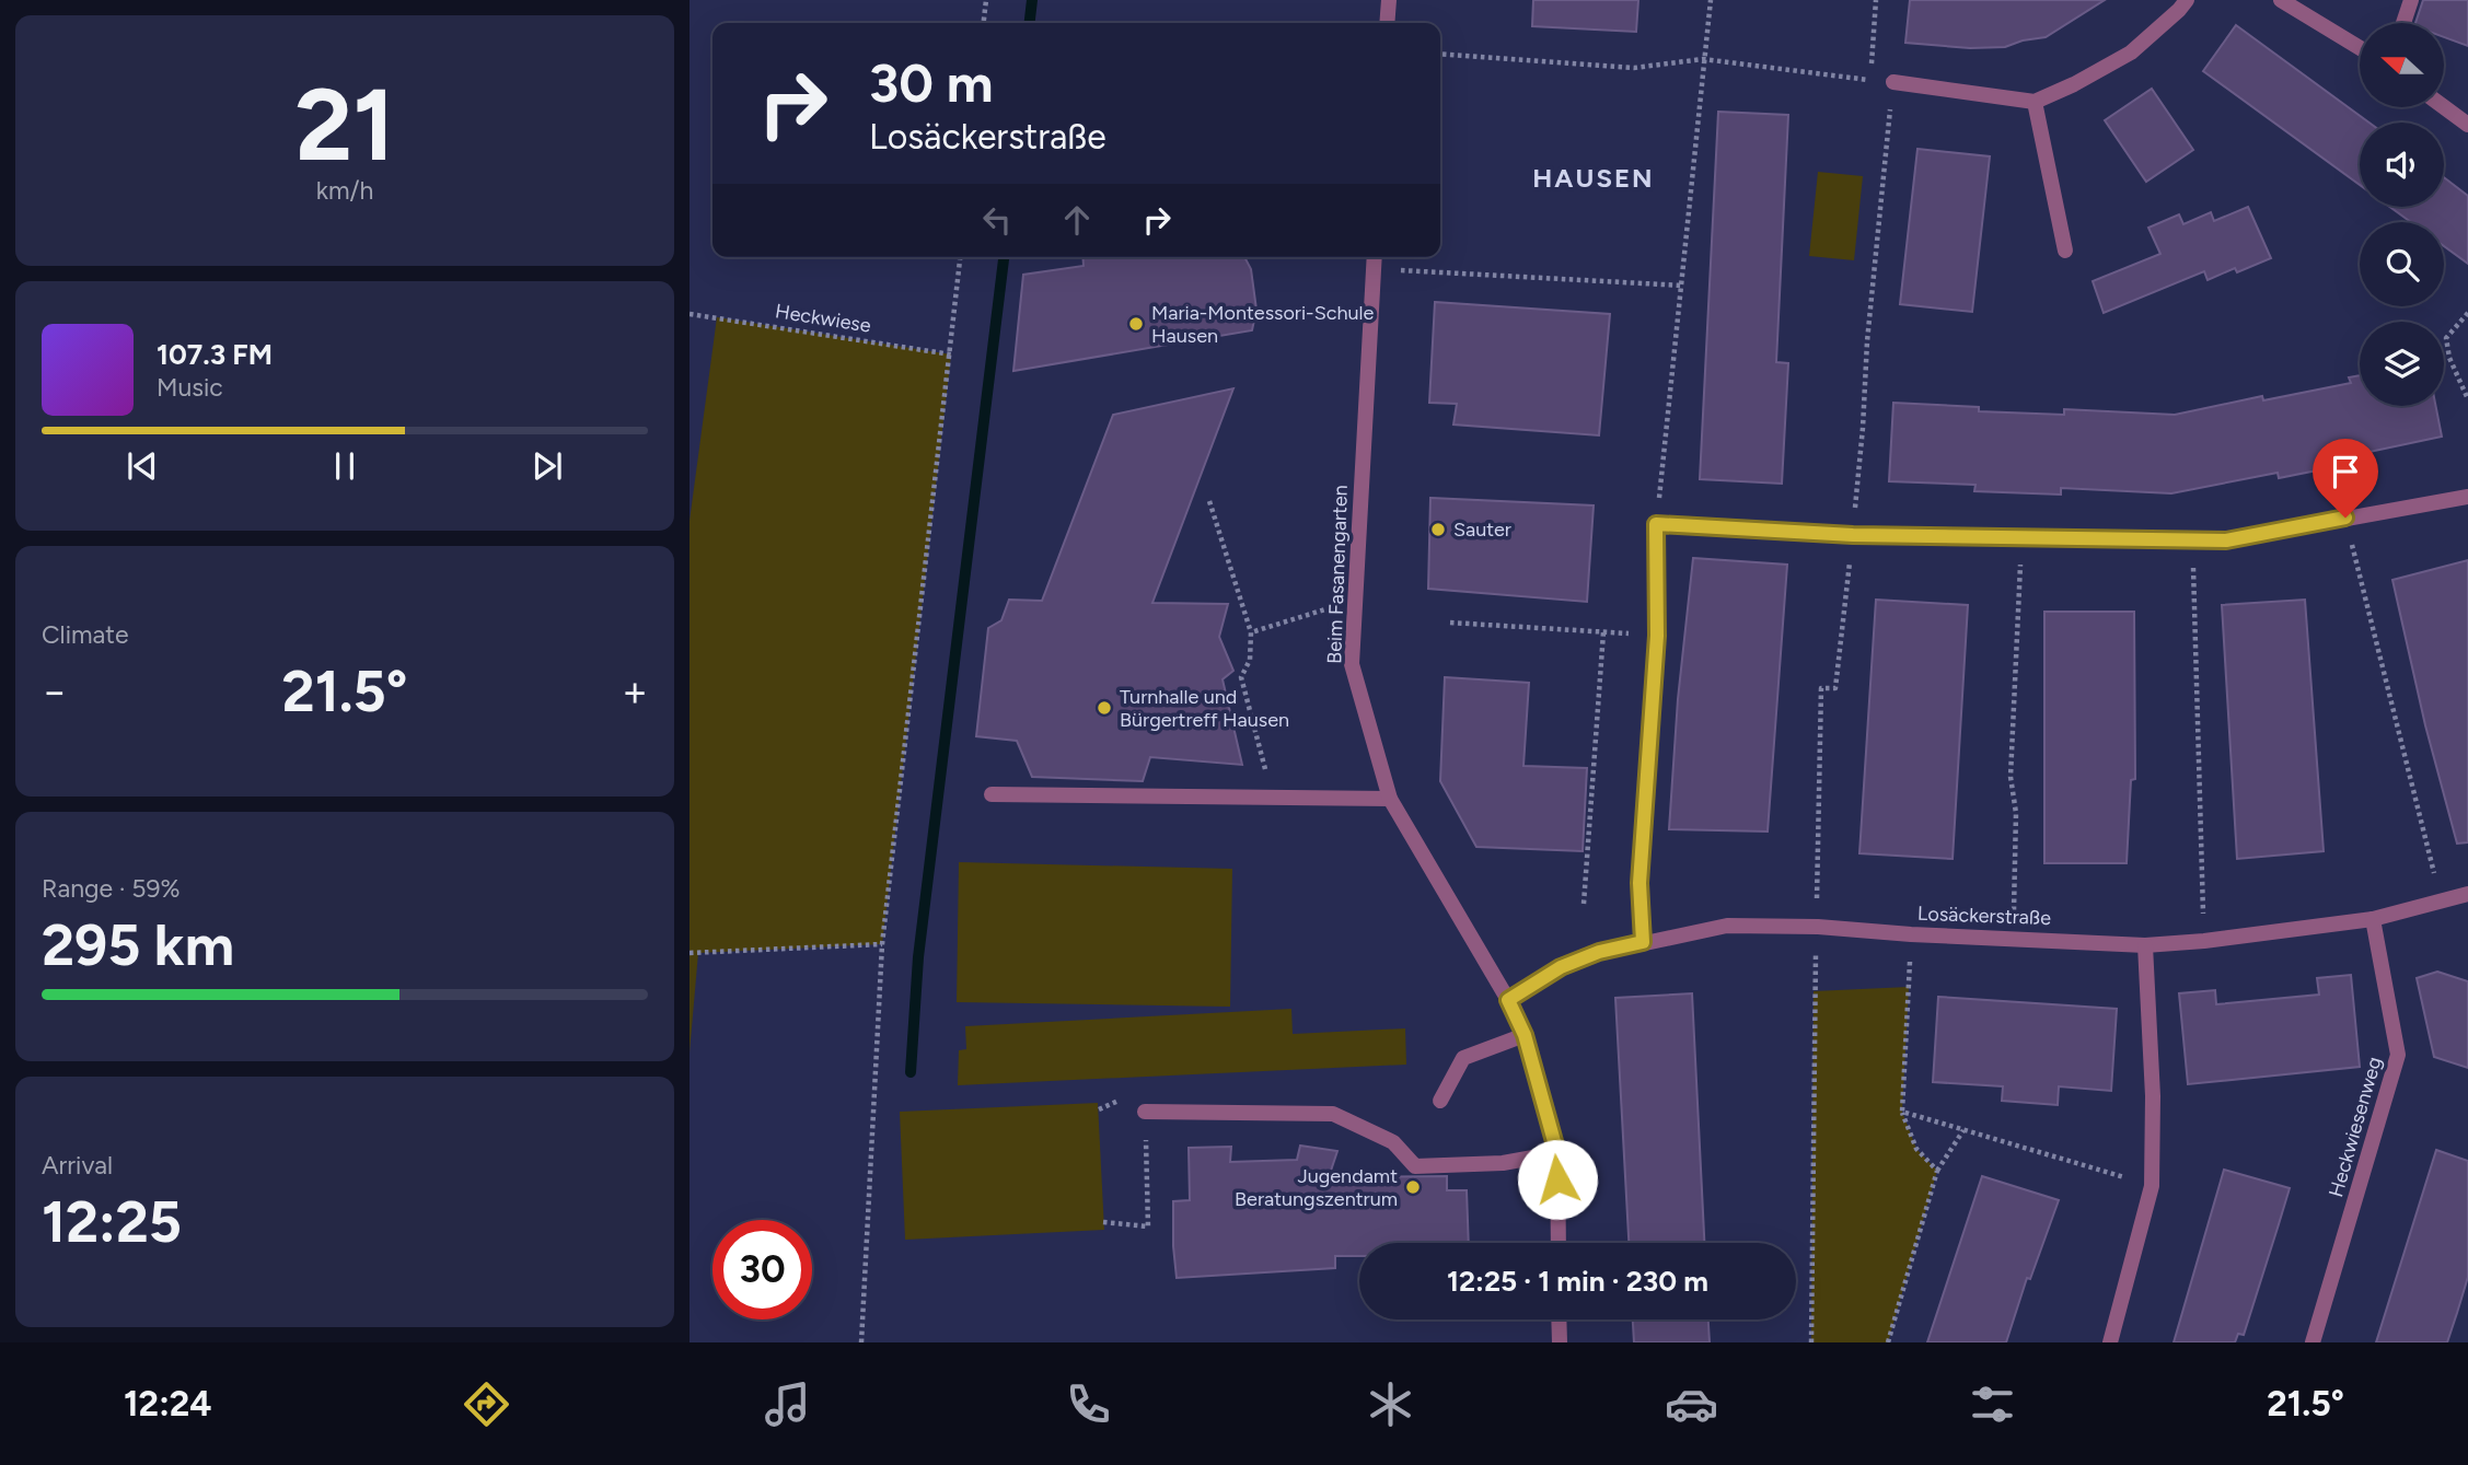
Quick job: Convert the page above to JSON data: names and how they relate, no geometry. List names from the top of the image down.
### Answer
{
  "streets": {
    "street": ["Beim Fasanengarten", "Losäckerstraße", "Heckwiesenweg"],
    "path": ["Heckwiese"]
  },
  "crossings": [
    ["Beim Fasanengarten", "Losäckerstraße"],
    ["Losäckerstraße", "Heckwiesenweg"]
  ],
  "districts": ["HAUSEN"],
  "places": [
    "Maria-Montessori-Schule Hausen",
    "Sauter",
    "Turnhalle und Bürgertreff Hausen",
    "Jugendamt Beratungszentrum"
  ],
  "north": "left",
  "page": {
    "tile": [
      ["21", "km/h"],
      "Climate",
      ["Range · 59%", "295 km"],
      ["Arrival", "12:25"]
    ],
    "turn": ["30 m", "Losäckerstraße"],
    "song": ["107.3 FM", "Music"],
    "heat": ["−", "21.5°", "+"],
    "limit": "30",
    "trip": "12:25 · 1 min · 230 m",
    "tabs": ["12:24", "21.5°"]
  }
}
